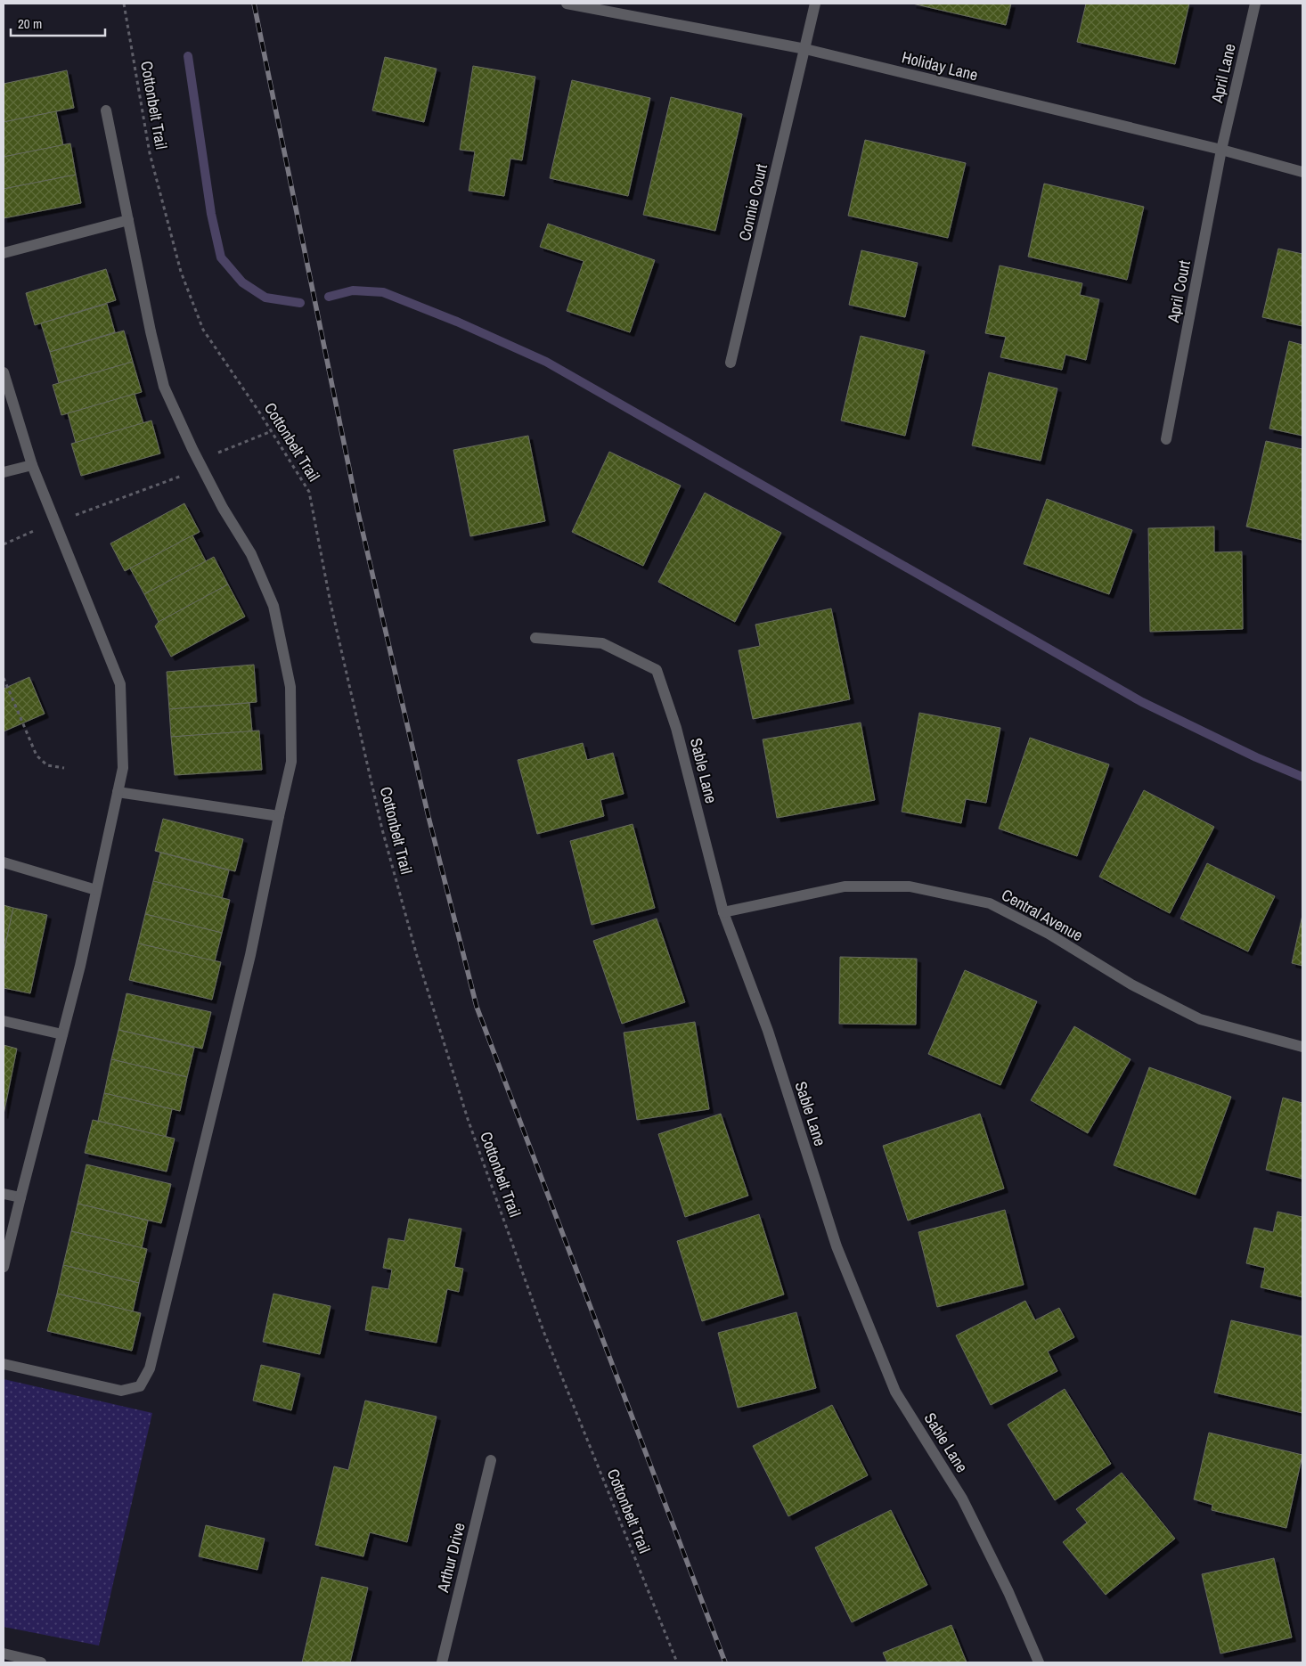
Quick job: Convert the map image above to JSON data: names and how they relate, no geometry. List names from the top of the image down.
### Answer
{
  "streets": {
    "street": [
      "Holiday Lane",
      "April Lane",
      "Connie Court",
      "April Court",
      "Sable Lane",
      "Central Avenue",
      "Arthur Drive"
    ],
    "path": ["Cottonbelt Trail"]
  },
  "crossings": [
    ["Holiday Lane", "April Lane"],
    ["Holiday Lane", "Connie Court"],
    ["Holiday Lane", "April Court"],
    ["April Lane", "April Court"],
    ["Sable Lane", "Central Avenue"]
  ],
  "scale_bar": "20 m"
}
